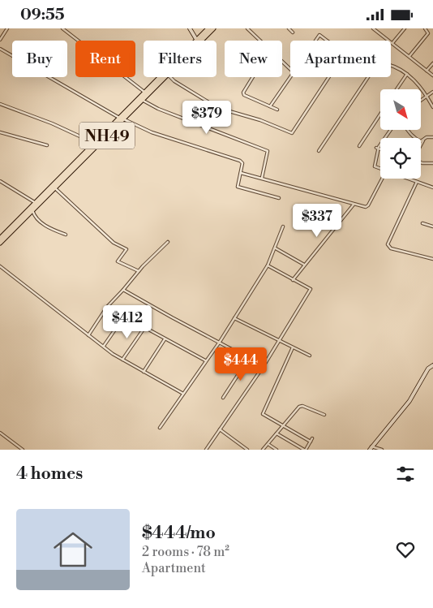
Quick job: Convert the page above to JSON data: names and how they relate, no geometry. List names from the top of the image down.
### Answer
{
  "streets": {
    "highway": ["NH49"]
  },
  "north": "bottom right",
  "page": {
    "status": "09:55",
    "chip": [
      "Buy",
      "Rent",
      "Filters",
      "New",
      "Apartment"
    ],
    "price": [
      "$379",
      "$337",
      "$412",
      "$444"
    ],
    "heading": "4 homes",
    "list": [
      {
        "name": "$444/mo",
        "note": "2 rooms · 78 m² · Apartment"
      }
    ]
  }
}
